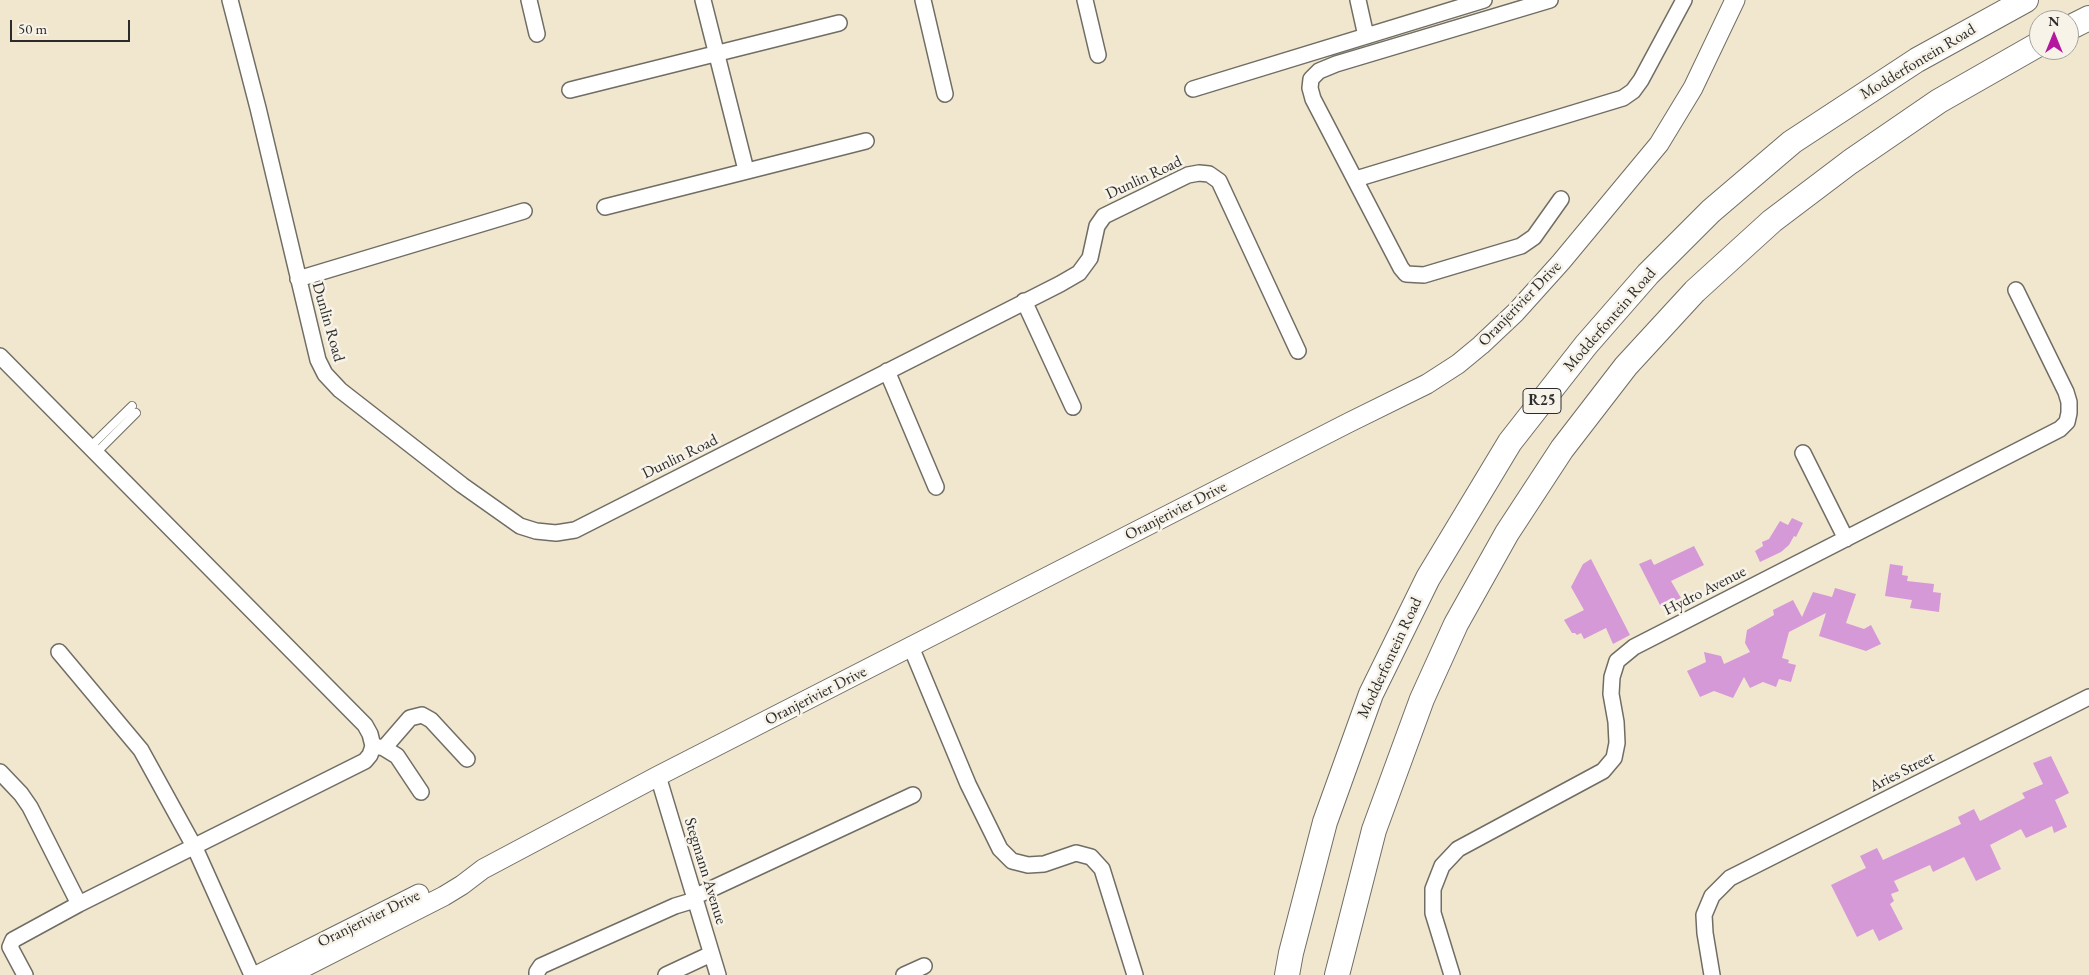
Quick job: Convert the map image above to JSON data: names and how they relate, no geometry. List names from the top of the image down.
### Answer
{
  "streets": {
    "main road": ["Modderfontein Road", "R25"],
    "street": [
      "Dunlin Road",
      "Oranjerivier Drive",
      "Hydro Avenue",
      "Aries Street",
      "Stegmann Avenue"
    ]
  },
  "crossings": [
    ["Oranjerivier Drive", "Stegmann Avenue"]
  ],
  "scale_bar": "50 m",
  "north": "top"
}
